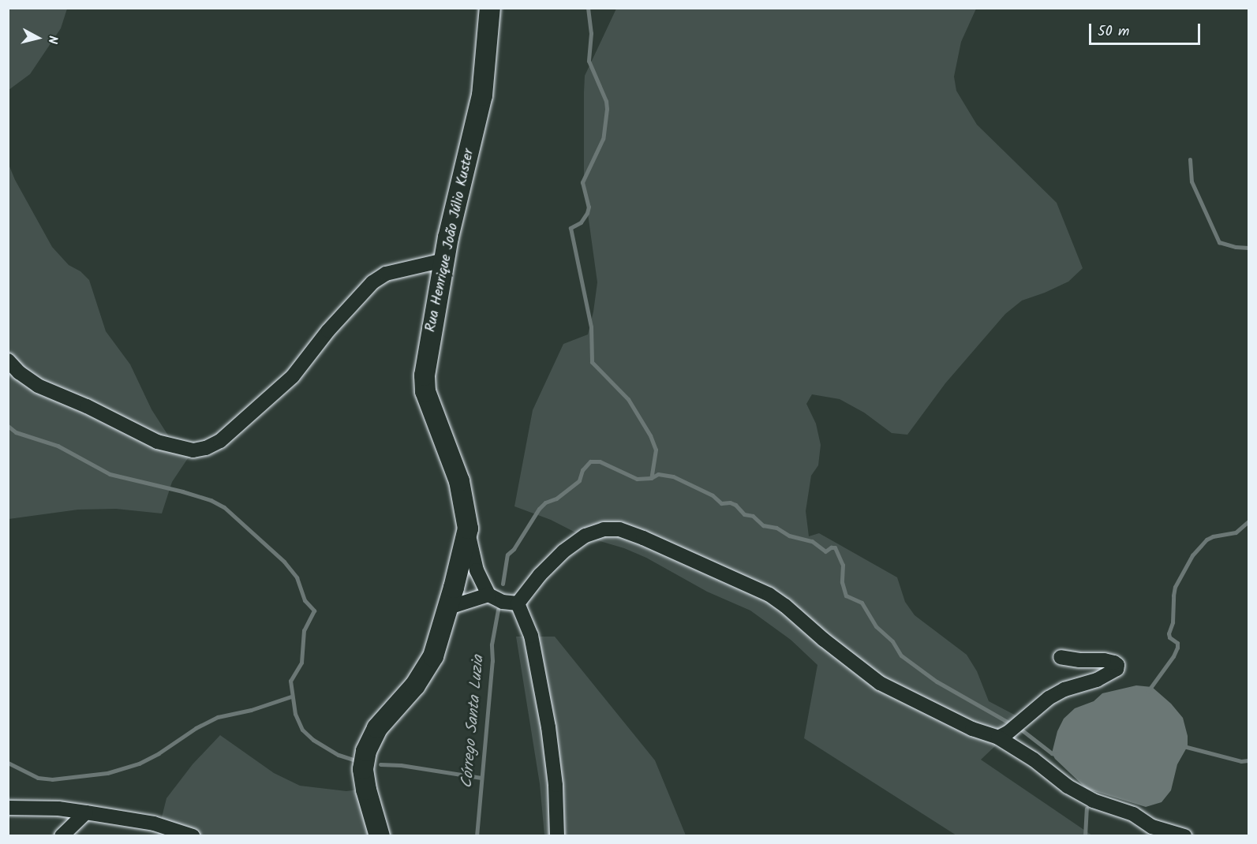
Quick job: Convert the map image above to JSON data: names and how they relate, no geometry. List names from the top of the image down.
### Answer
{
  "streets": {
    "street": ["Rua Henrique João Júlio Kuster"]
  },
  "water": ["Córrego Santa Luzia"],
  "scale_bar": "50 m",
  "north": "right"
}
